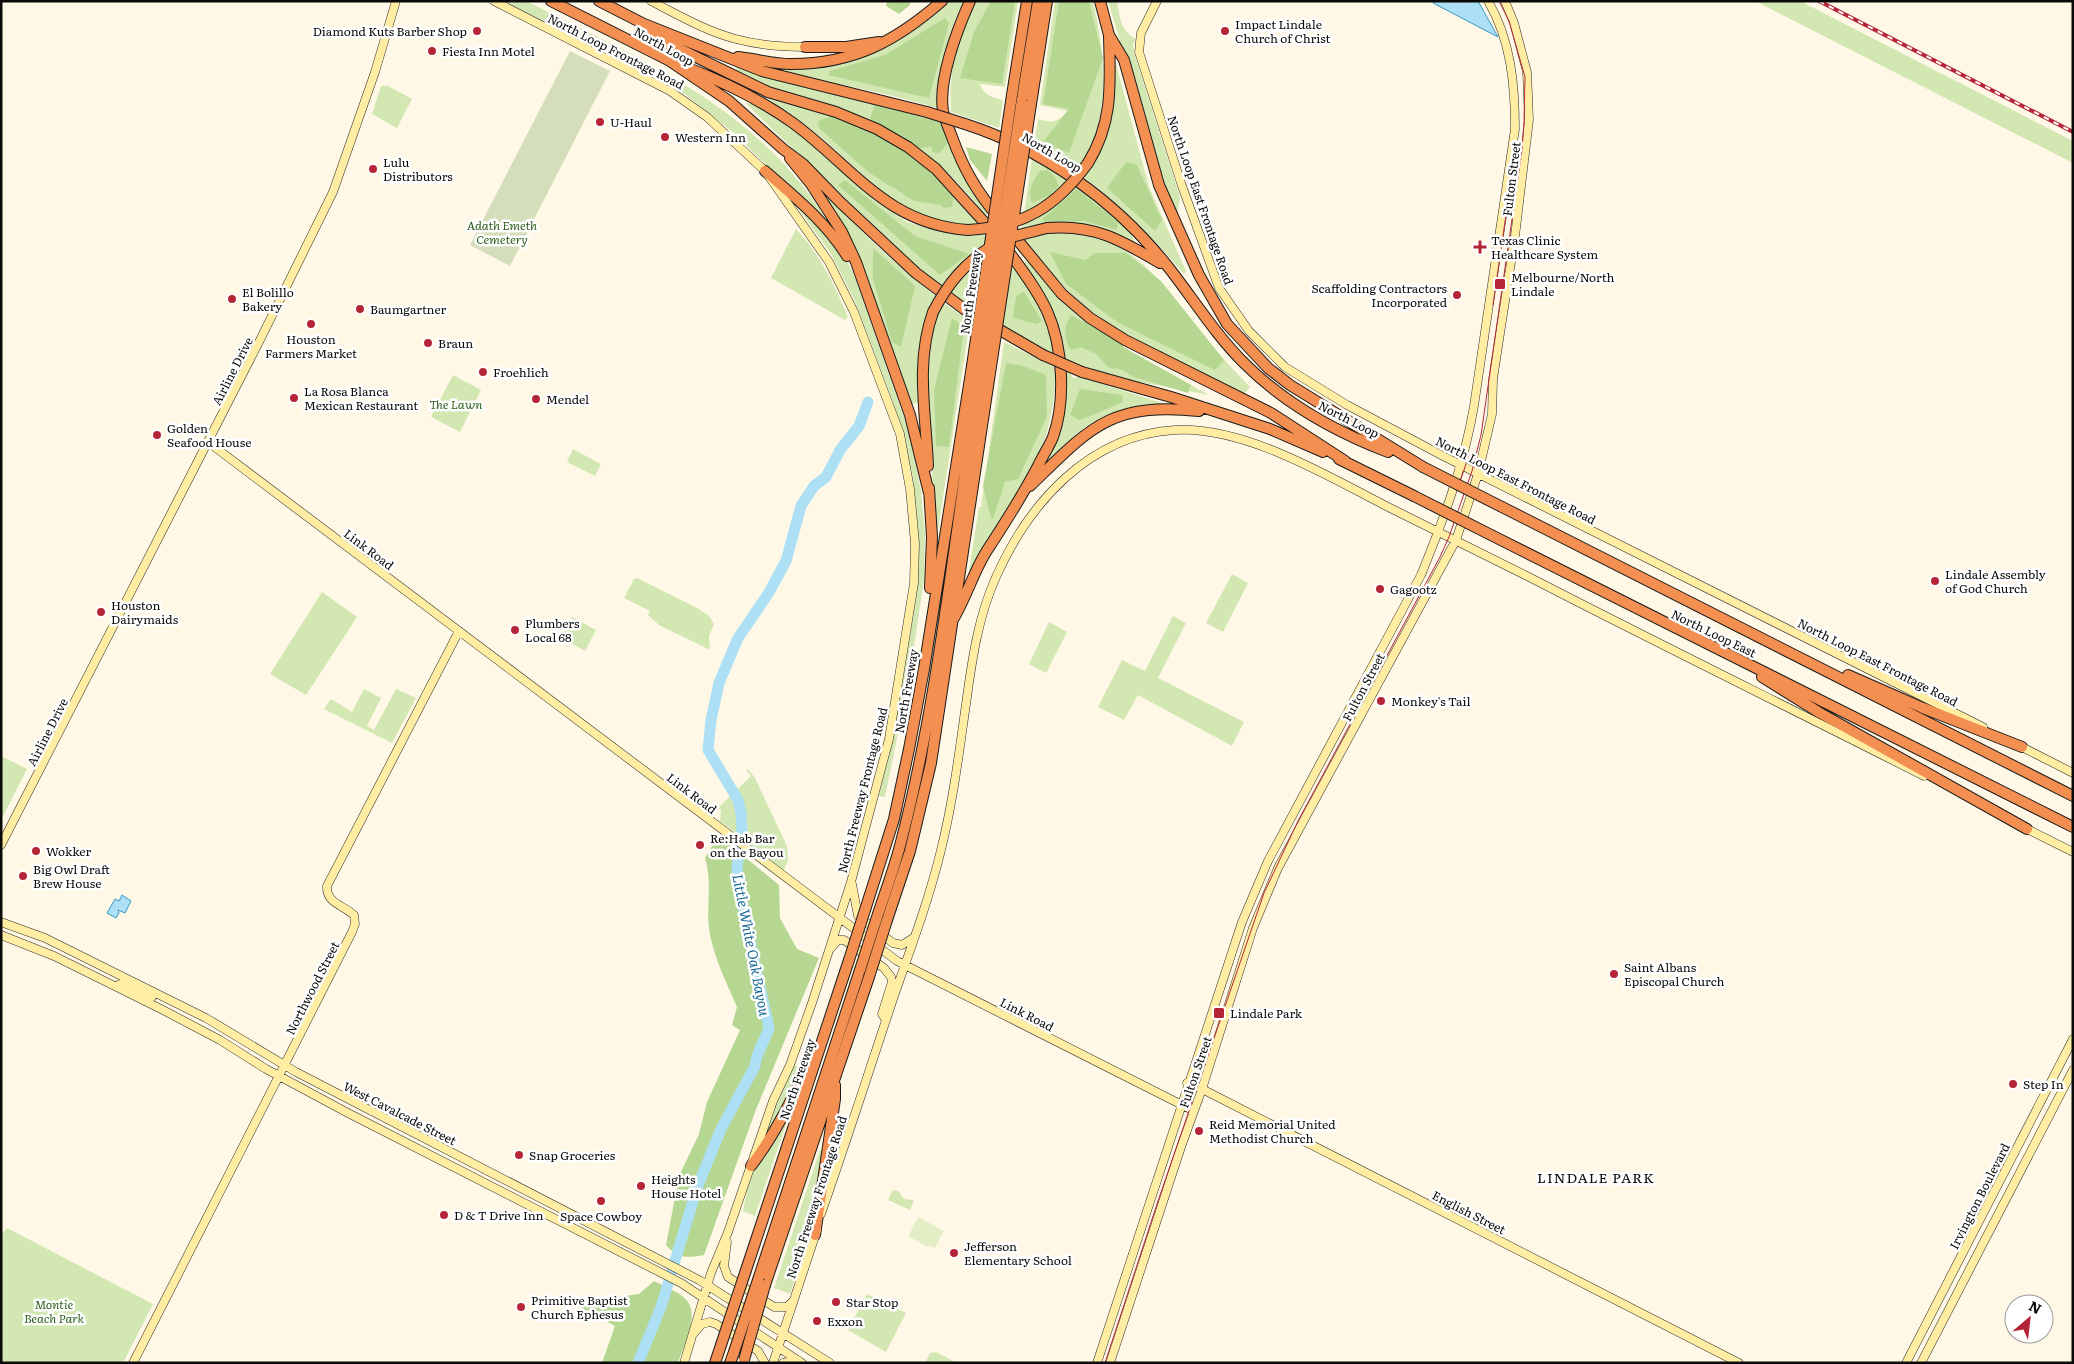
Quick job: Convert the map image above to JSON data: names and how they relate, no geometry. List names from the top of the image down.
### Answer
{
  "streets": {
    "highway": ["North Loop", "North Freeway", "North Loop East"],
    "main road": [
      "North Loop Frontage Road",
      "Fulton Street",
      "North Loop East Frontage Road",
      "Airline Drive",
      "Link Road",
      "North Freeway Frontage Road",
      "Northwood Street",
      "West Cavalcade Street",
      "Irvington Boulevard",
      "English Street"
    ]
  },
  "crossings": [
    ["North Loop", "North Loop East"],
    ["North Loop Frontage Road", "North Freeway Frontage Road"],
    ["Fulton Street", "North Loop East Frontage Road"],
    ["Fulton Street", "Link Road"],
    ["Fulton Street", "North Freeway Frontage Road"],
    ["Fulton Street", "English Street"],
    ["Airline Drive", "Link Road"],
    ["Link Road", "North Freeway Frontage Road"],
    ["Link Road", "Northwood Street"],
    ["North Freeway Frontage Road", "West Cavalcade Street"],
    ["Northwood Street", "West Cavalcade Street"]
  ],
  "districts": ["LINDALE PARK"],
  "water": ["Little White Oak Bayou"],
  "parks": ["Adath Emeth Cemetery", "The Lawn", "Montie Beach Park"],
  "places": {
    "other": [
      "Diamond Kuts Barber Shop",
      "Impact Lindale Church of Christ",
      "Fiesta Inn Motel",
      "U-Haul",
      "Western Inn",
      "Lulu Distributors",
      "Scaffolding Contractors Incorporated",
      "El Bolillo Bakery",
      "Baumgartner",
      "Houston Farmers Market",
      "Braun",
      "Froehlich",
      "La Rosa Blanca Mexican Restaurant",
      "Mendel",
      "Golden Seafood House",
      "Lindale Assembly of God Church",
      "Gagootz",
      "Houston Dairymaids",
      "Plumbers Local 68",
      "Monkey's Tail",
      "Re:Hab Bar on the Bayou",
      "Wokker",
      "Big Owl Draft Brew House",
      "Saint Albans Episcopal Church",
      "Step In",
      "Reid Memorial United Methodist Church",
      "Snap Groceries",
      "Heights House Hotel",
      "Space Cowboy",
      "D & T Drive Inn",
      "Jefferson Elementary School",
      "Star Stop",
      "Primitive Baptist Church Ephesus",
      "Exxon"
    ],
    "health": ["Texas Clinic Healthcare System"],
    "transit": ["Melbourne/North Lindale", "Lindale Park"]
  },
  "north": "top right"
}
